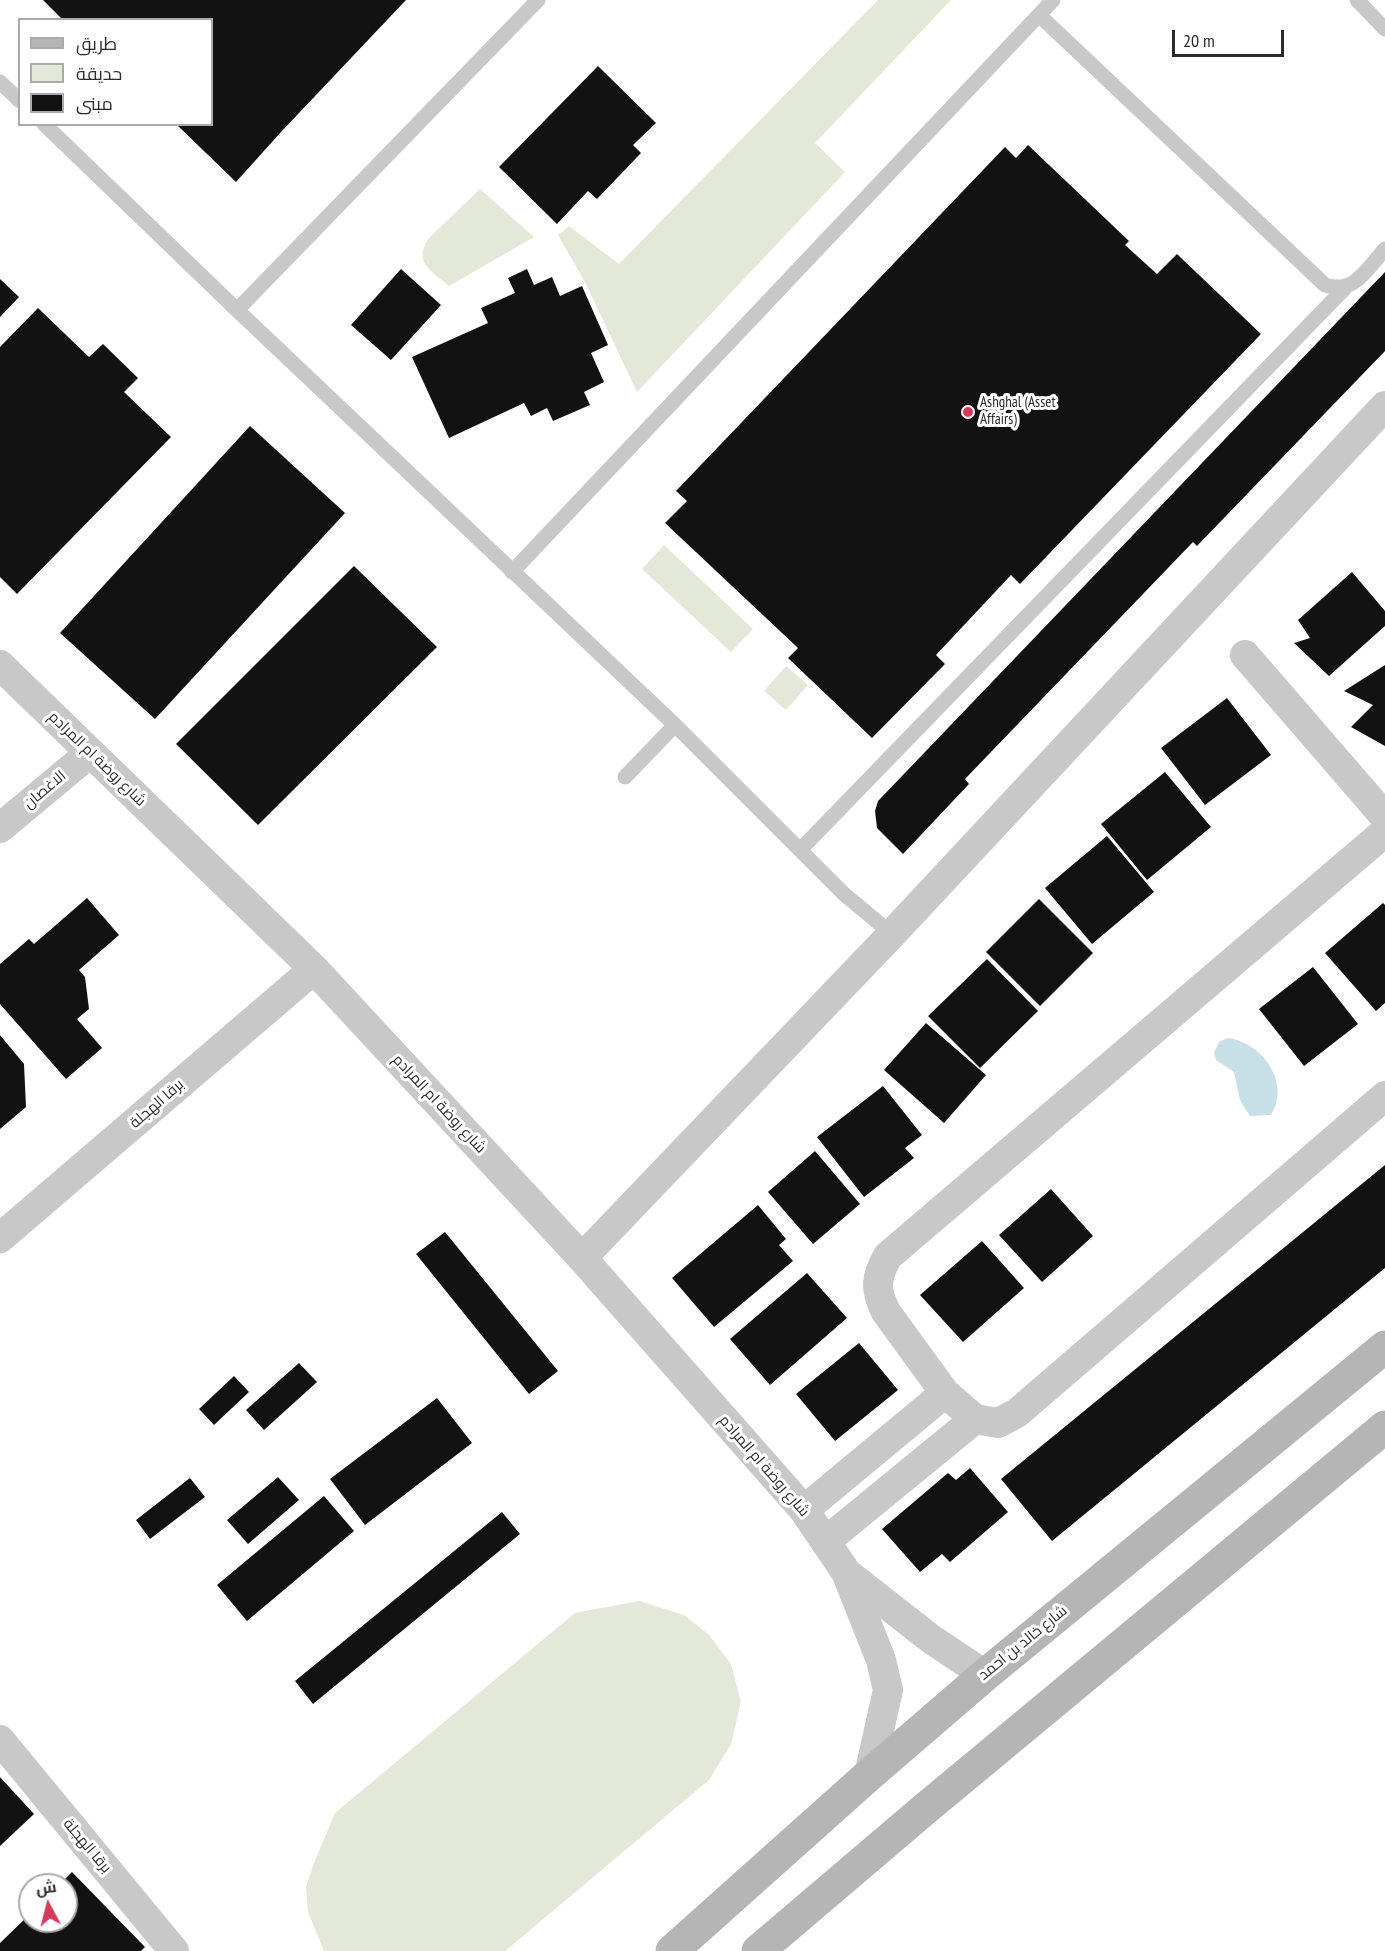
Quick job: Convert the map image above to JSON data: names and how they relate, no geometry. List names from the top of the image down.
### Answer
{
  "streets": {
    "main road": ["شارع خالد بن احمد"],
    "street": ["شارع روضة ام المرادم", "الاغصان", "برقا الهجلة"]
  },
  "crossings": [
    ["شارع روضة ام المرادم", "الاغصان"],
    ["شارع روضة ام المرادم", "برقا الهجلة"],
    ["شارع روضة ام المرادم", "شارع خالد بن احمد"]
  ],
  "places": ["Ashghal (Asset Affairs)"],
  "legend": ["طريق", "حديقة", "مبنى"],
  "scale_bar": "20 m",
  "north": "top"
}
